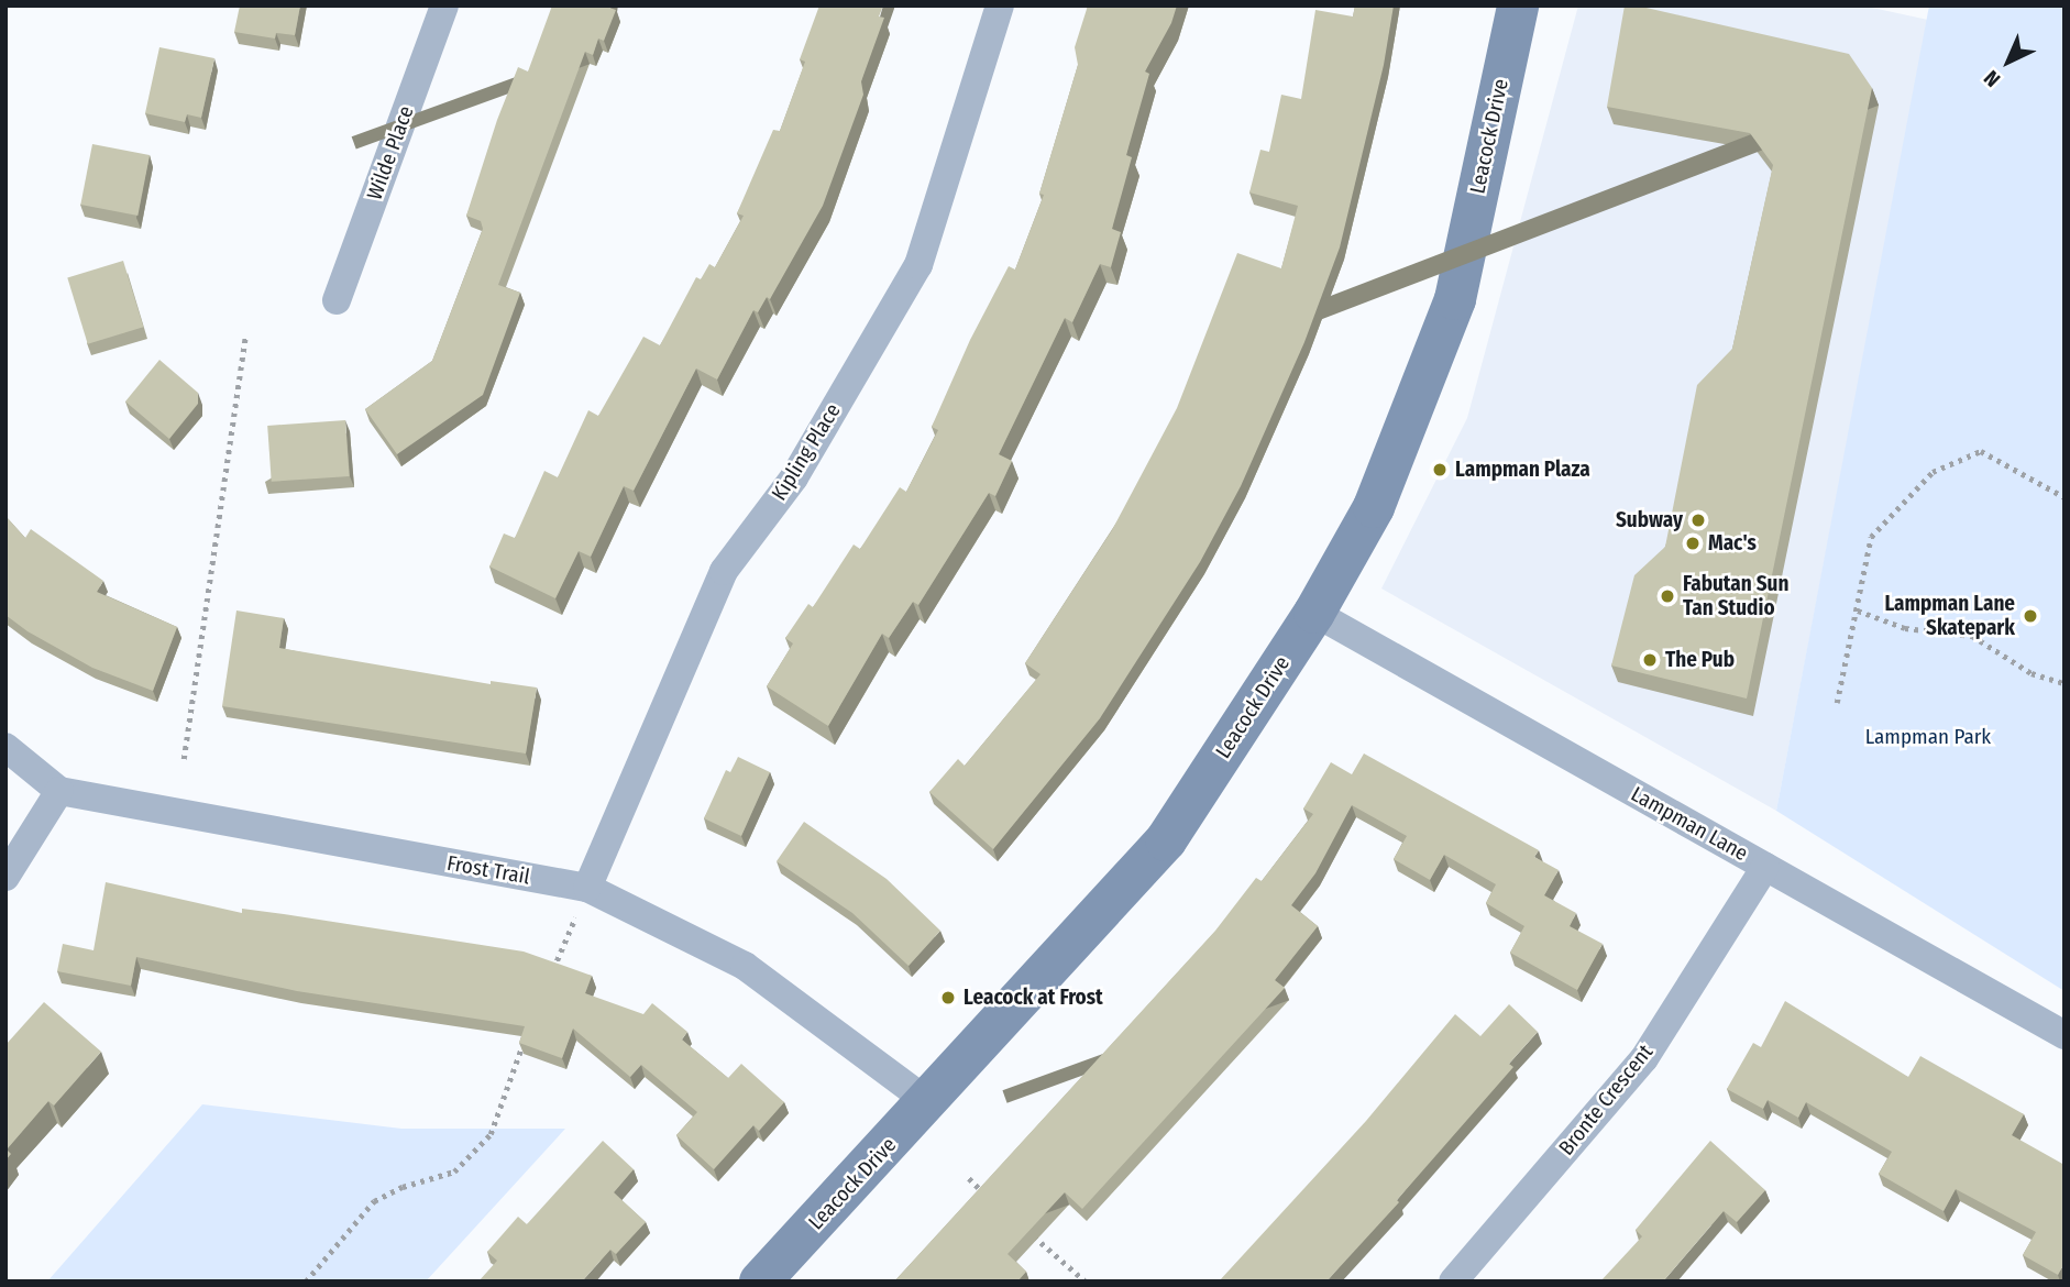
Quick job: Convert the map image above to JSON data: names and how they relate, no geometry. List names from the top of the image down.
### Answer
{
  "streets": {
    "street": [
      "Leacock Drive",
      "Wilde Place",
      "Kipling Place",
      "Lampman Lane",
      "Frost Trail",
      "Bronte Crescent"
    ]
  },
  "crossings": [
    ["Leacock Drive", "Lampman Lane"],
    ["Leacock Drive", "Frost Trail"],
    ["Kipling Place", "Frost Trail"],
    ["Lampman Lane", "Bronte Crescent"]
  ],
  "parks": ["Lampman Park"],
  "places": [
    "Lampman Plaza",
    "Subway",
    "Mac's",
    "Fabutan Sun Tan Studio",
    "Lampman Lane Skatepark",
    "The Pub",
    "Leacock at Frost"
  ],
  "north": "bottom left"
}
